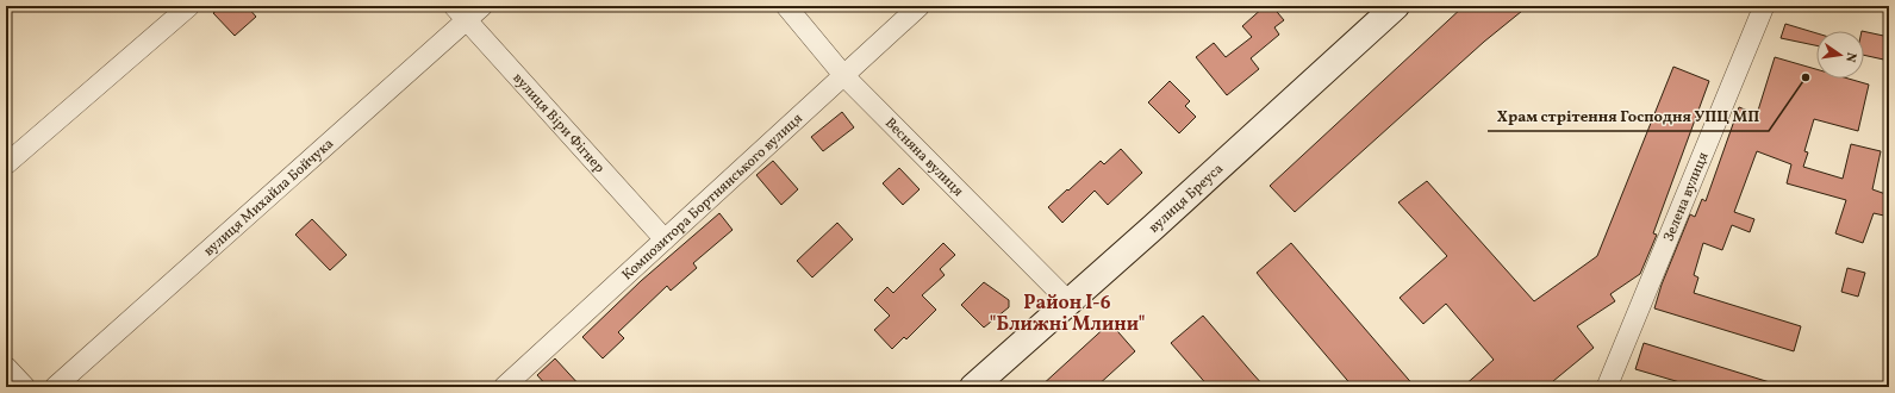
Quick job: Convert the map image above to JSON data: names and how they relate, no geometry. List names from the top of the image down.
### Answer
{
  "streets": {
    "street": [
      "вулиця Віри Фігнер",
      "Весняна вулиця",
      "вулиця Михайла Бойчука",
      "Композитора Бортнянського вулиця",
      "Зелена вулиця",
      "вулиця Бреуса"
    ]
  },
  "crossings": [
    ["вулиця Віри Фігнер", "вулиця Михайла Бойчука"],
    ["вулиця Віри Фігнер", "Композитора Бортнянського вулиця"],
    ["Весняна вулиця", "Композитора Бортнянського вулиця"],
    ["Весняна вулиця", "вулиця Бреуса"]
  ],
  "districts": ["Район І-6 \"Ближні Млини\""],
  "places": ["Храм стрітення Господня УПЦ МП"],
  "north": "right"
}
